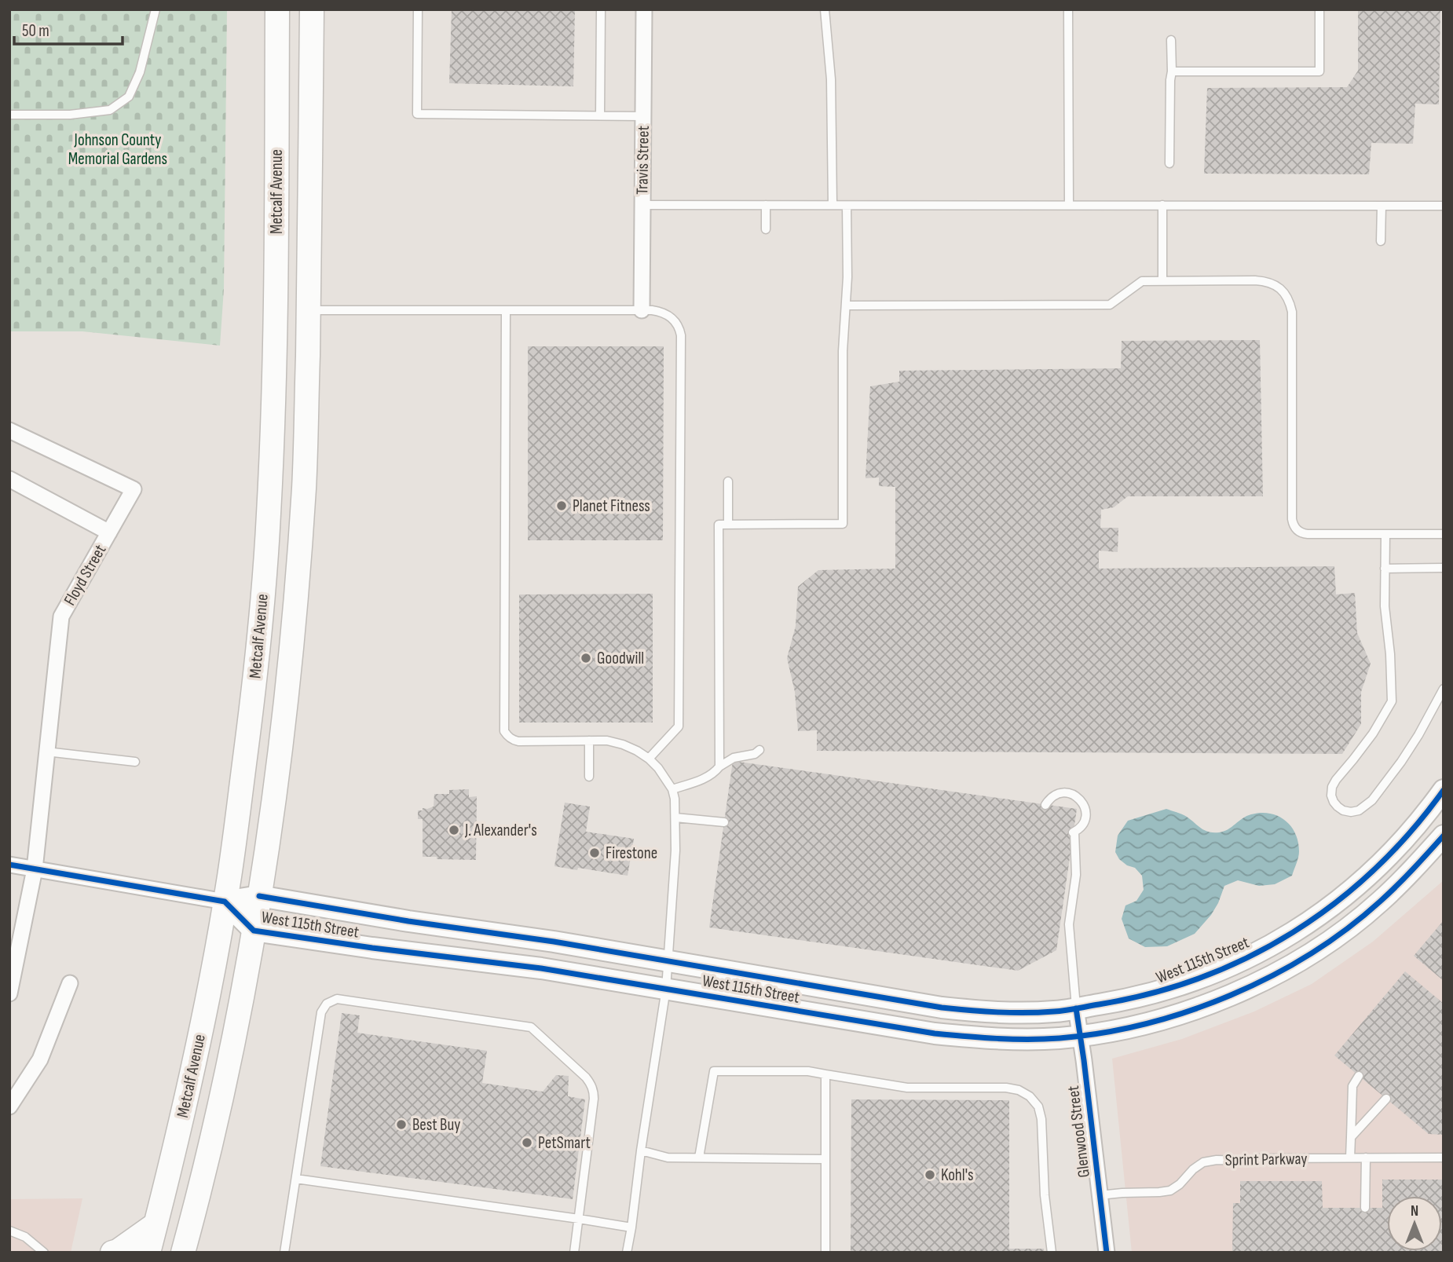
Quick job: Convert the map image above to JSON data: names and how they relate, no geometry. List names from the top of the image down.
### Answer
{
  "streets": {
    "main road": ["Metcalf Avenue"],
    "street": [
      "Travis Street",
      "Floyd Street",
      "West 115th Street",
      "Glenwood Street"
    ],
    "lane": ["Sprint Parkway"]
  },
  "crossings": [
    ["Metcalf Avenue", "West 115th Street"],
    ["Floyd Street", "West 115th Street"],
    ["West 115th Street", "Glenwood Street"],
    ["Glenwood Street", "Sprint Parkway"]
  ],
  "parks": ["Johnson County Memorial Gardens"],
  "places": [
    "Planet Fitness",
    "Goodwill",
    "J. Alexander's",
    "Firestone",
    "Best Buy",
    "PetSmart",
    "Kohl's"
  ],
  "scale_bar": "50 m",
  "north": "top"
}
